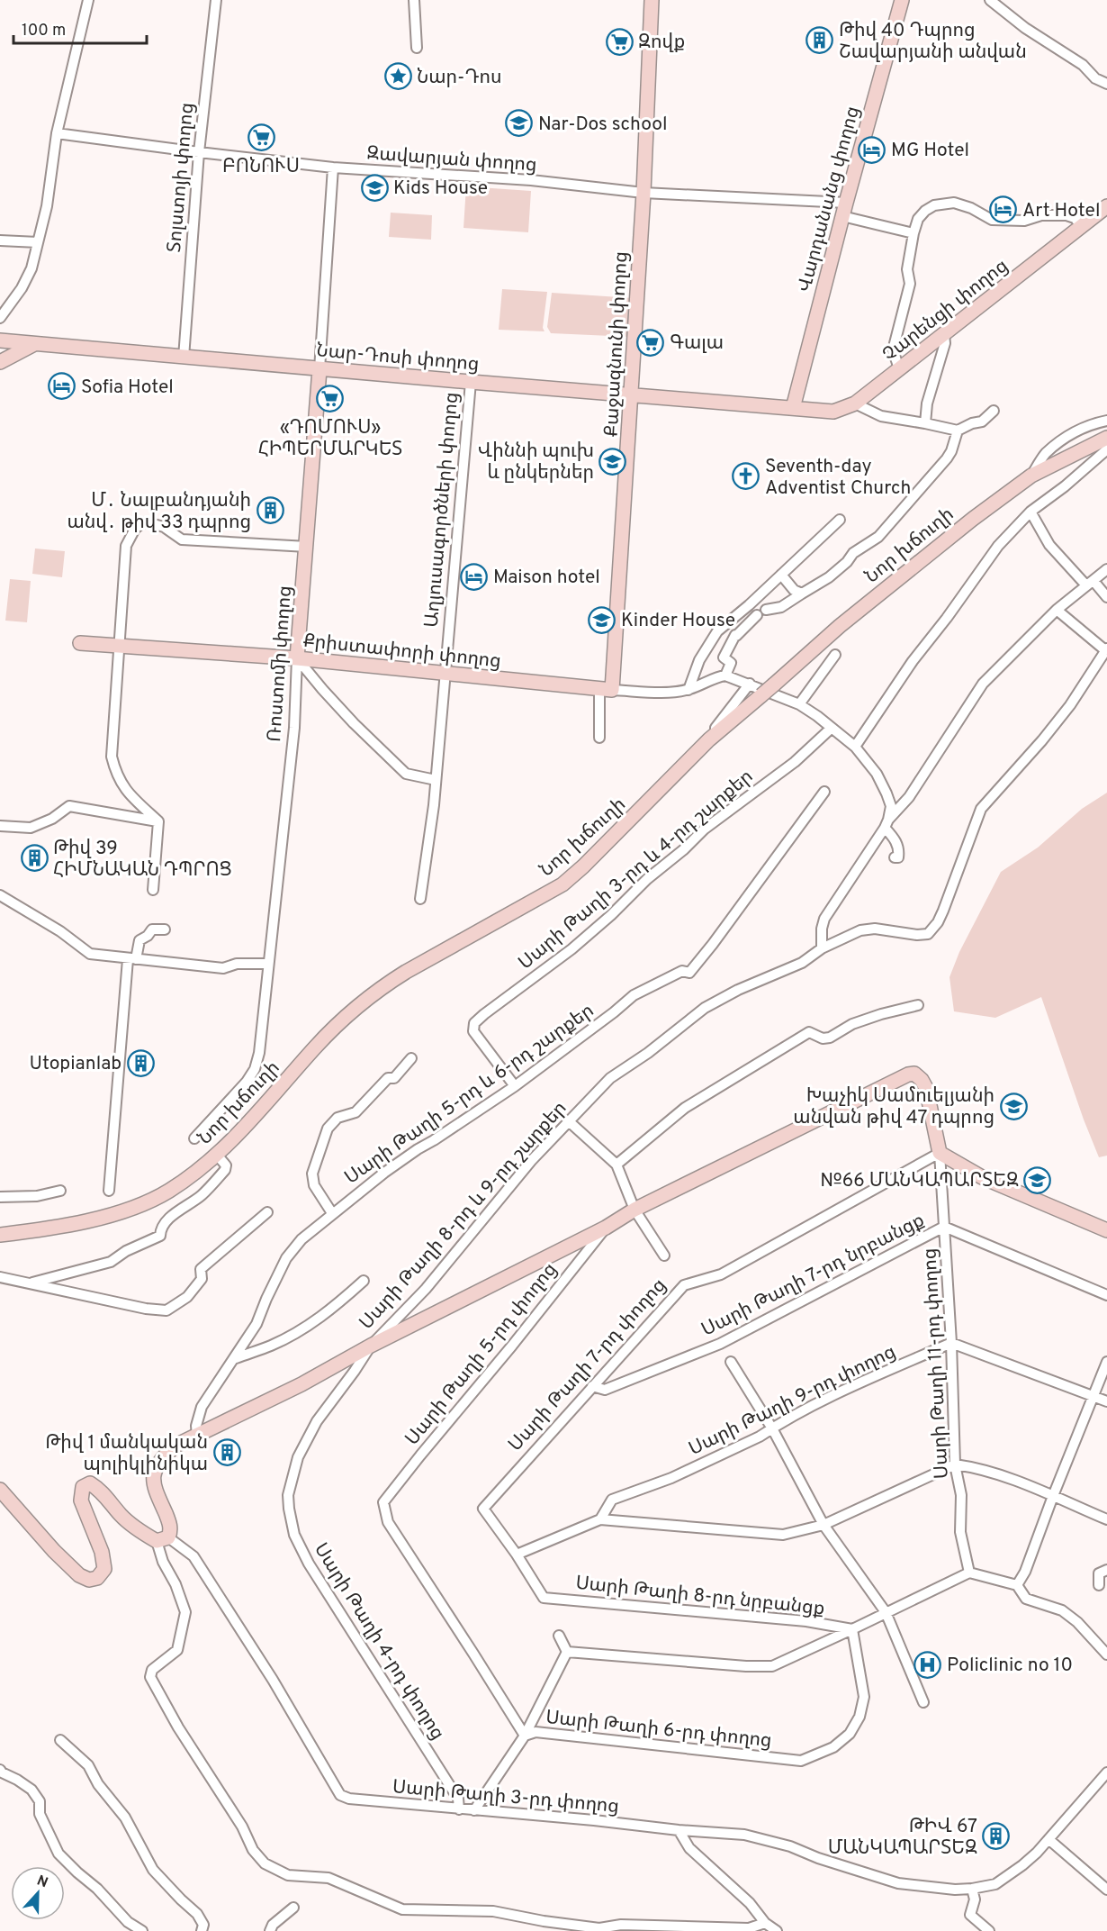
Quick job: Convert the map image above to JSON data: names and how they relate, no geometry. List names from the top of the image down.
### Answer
{
  "streets": {
    "street": [
      "Զավարյան փողոց",
      "Տոլստոյի փողոց",
      "Վարդանանց փողոց",
      "Չարենցի փողոց",
      "Քաջազնունի փողոց",
      "Նար-Դոսի փողոց",
      "Աղյուսագործների փողոց",
      "Նոր խճուղի",
      "Քրիստափորի փողոց",
      "Ռոստոմի փողոց",
      "Սարի Թաղի 3-րդ և 4-րդ շարքեր",
      "Սարի Թաղի 5-րդ և 6-րդ շարքեր",
      "Սարի Թաղի 8-րդ և 9-րդ շարքեր",
      "Սարի Թաղի 7-րդ նրբանցք",
      "Սարի Թաղի 5-րդ փողոց",
      "Սարի Թաղի 11-րդ փողոց",
      "Սարի Թաղի 7-րդ փողոց",
      "Սարի Թաղի 9-րդ փողոց",
      "Սարի Թաղի 8-րդ նրբանցք",
      "Սարի Թաղի 4-րդ փողոց",
      "Սարի Թաղի 6-րդ փողոց",
      "Սարի Թաղի 3-րդ փողոց"
    ]
  },
  "crossings": [
    ["Զավարյան փողոց", "Տոլստոյի փողոց"],
    ["Զավարյան փողոց", "Վարդանանց փողոց"],
    ["Զավարյան փողոց", "Քաջազնունի փողոց"],
    ["Զավարյան փողոց", "Ռոստոմի փողոց"],
    ["Տոլստոյի փողոց", "Նար-Դոսի փողոց"],
    ["Վարդանանց փողոց", "Չարենցի փողոց"],
    ["Վարդանանց փողոց", "Նար-Դոսի փողոց"],
    ["Չարենցի փողոց", "Նար-Դոսի փողոց"],
    ["Քաջազնունի փողոց", "Նար-Դոսի փողոց"],
    ["Քաջազնունի փողոց", "Քրիստափորի փողոց"],
    ["Նար-Դոսի փողոց", "Աղյուսագործների փողոց"],
    ["Նար-Դոսի փողոց", "Ռոստոմի փողոց"],
    ["Աղյուսագործների փողոց", "Քրիստափորի փողոց"],
    ["Քրիստափորի փողոց", "Ռոստոմի փողոց"],
    ["Սարի Թաղի 3-րդ և 4-րդ շարքեր", "Սարի Թաղի 5-րդ և 6-րդ շարքեր"],
    ["Սարի Թաղի 5-րդ և 6-րդ շարքեր", "Սարի Թաղի 8-րդ և 9-րդ շարքեր"],
    ["Սարի Թաղի 8-րդ և 9-րդ շարքեր", "Սարի Թաղի 4-րդ փողոց"],
    ["Սարի Թաղի 8-րդ և 9-րդ շարքեր", "Սարի Թաղի 3-րդ փողոց"],
    ["Սարի Թաղի 7-րդ նրբանցք", "Սարի Թաղի 11-րդ փողոց"],
    ["Սարի Թաղի 7-րդ նրբանցք", "Սարի Թաղի 7-րդ փողոց"],
    ["Սարի Թաղի 5-րդ փողոց", "Սարի Թաղի 6-րդ փողոց"],
    ["Սարի Թաղի 11-րդ փողոց", "Սարի Թաղի 7-րդ փողոց"],
    ["Սարի Թաղի 11-րդ փողոց", "Սարի Թաղի 9-րդ փողոց"],
    ["Սարի Թաղի 7-րդ փողոց", "Սարի Թաղի 8-րդ նրբանցք"],
    ["Սարի Թաղի 8-րդ նրբանցք", "Սարի Թաղի 6-րդ փողոց"],
    ["Սարի Թաղի 4-րդ փողոց", "Սարի Թաղի 3-րդ փողոց"]
  ],
  "places": {
    "building": [
      "Թիվ 40 Դպրոց Շավարյանի անվան",
      "Մ․ Նալբանդյանի անվ․ թիվ 33 դպրոց",
      "Թիվ 39 ՀԻՄՆԱԿԱՆ ԴՊՐՈՑ",
      "Utopianlab",
      "Թիվ 1 մանկական պոլիկլինիկա",
      "ԹԻՎ 67 ՄԱՆԿԱՊԱՐՏԵԶ"
    ],
    "supermarket": [
      "Զովք",
      "ԲՈՆՈՒՍ",
      "Գալա",
      "«ԴՈՄՈՒՍ» ՀԻՊԵՐՄԱՐԿԵՏ"
    ],
    "place": ["Նար-Դոս"],
    "school or university": [
      "Nar-Dos school",
      "Kids House",
      "Վիննի պուխ և ընկերներ",
      "Kinder House",
      "Խաչիկ Սամուելյանի անվան թիվ 47 դպրոց",
      "№66 ՄԱՆԿԱՊԱՐՏԵԶ"
    ],
    "hotel": [
      "MG Hotel",
      "Art Hotel",
      "Sofia Hotel",
      "Maison hotel"
    ],
    "church": ["Seventh-day Adventist Church"],
    "hospital": ["Policlinic no 10"]
  },
  "scale_bar": "100 m",
  "north": "top"
}
